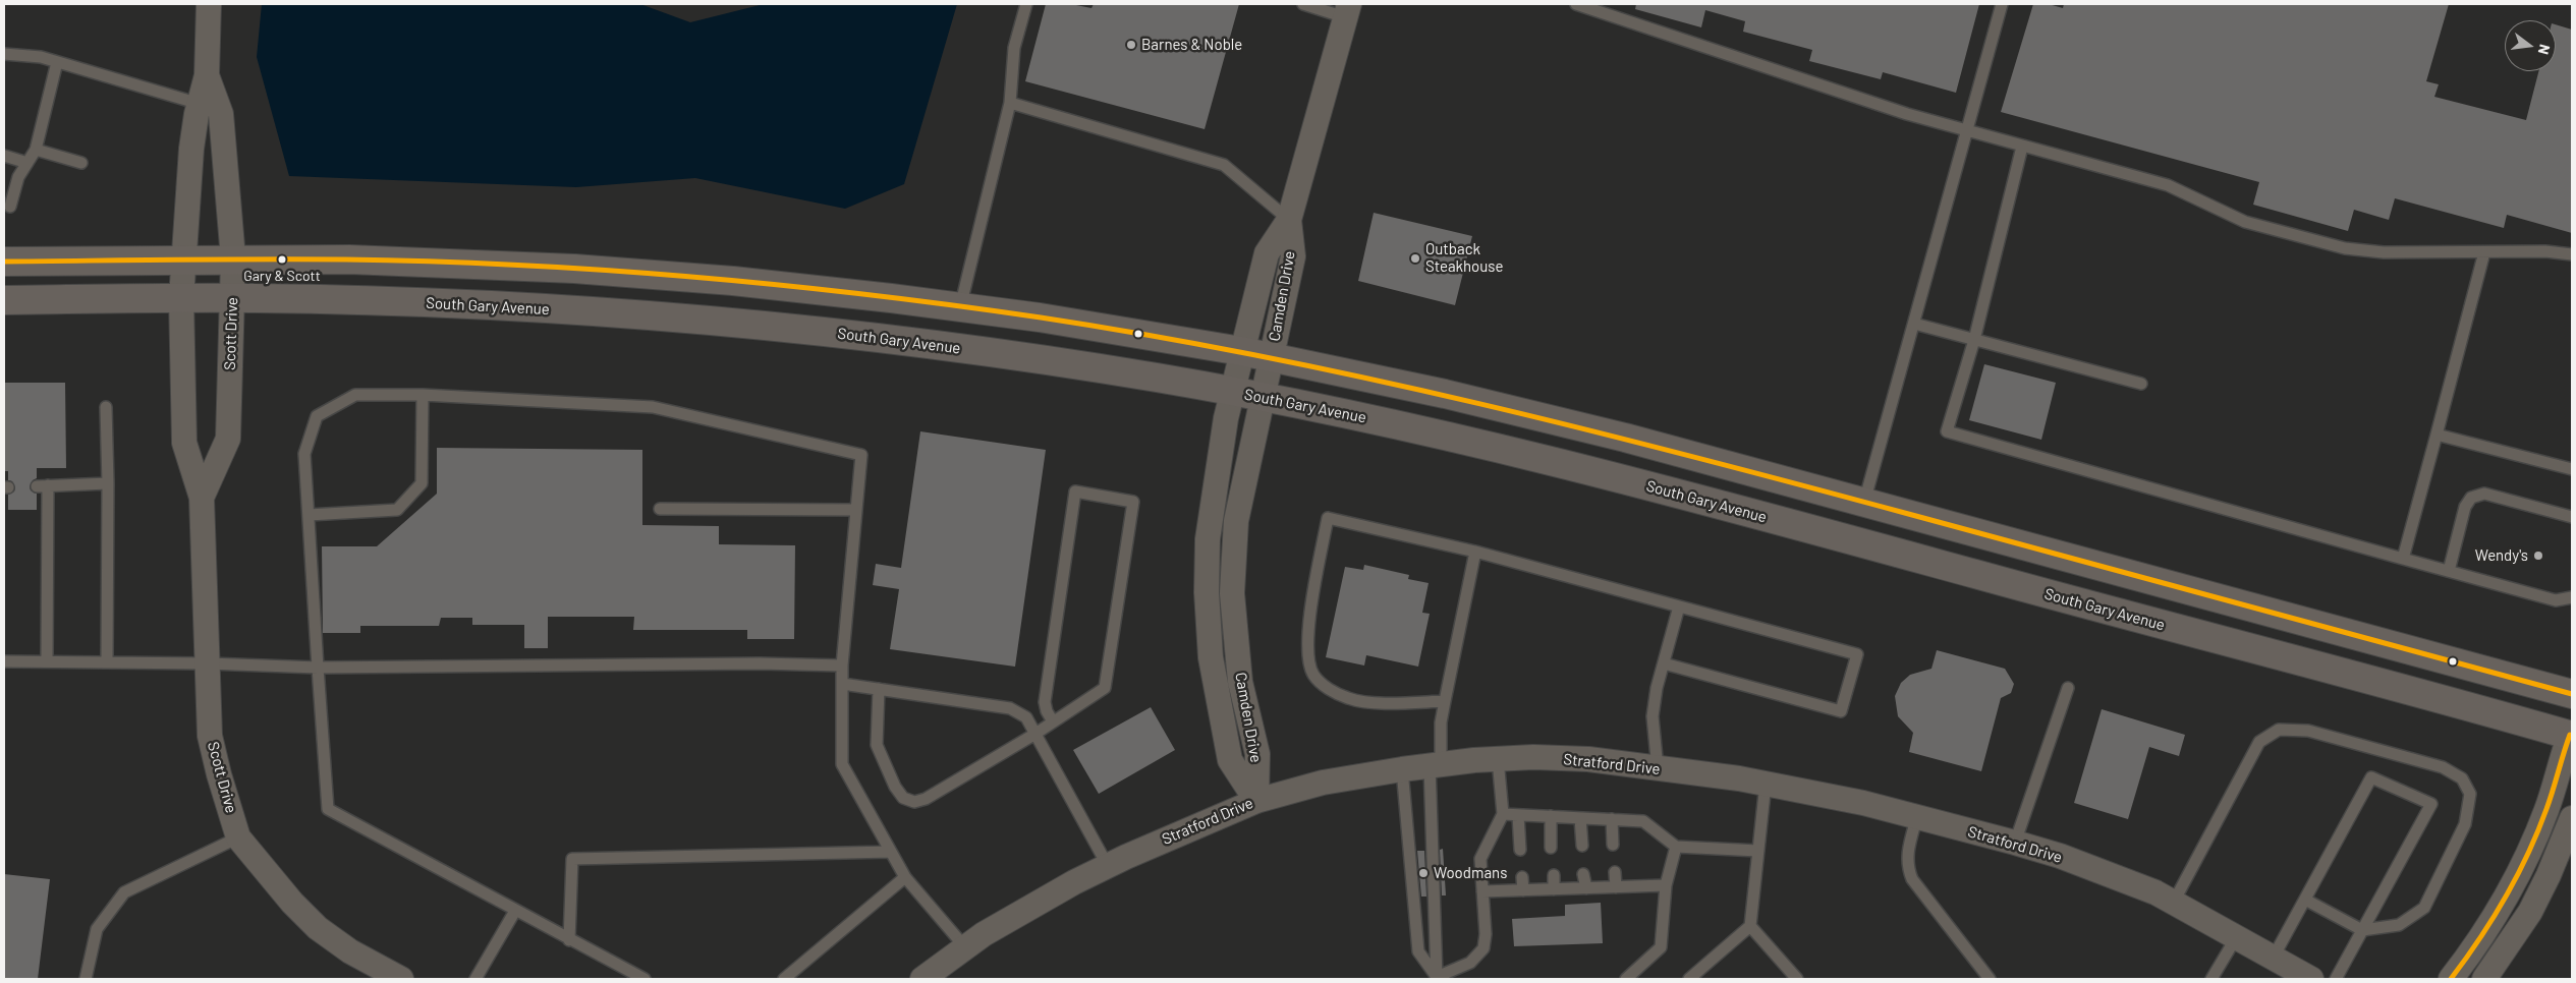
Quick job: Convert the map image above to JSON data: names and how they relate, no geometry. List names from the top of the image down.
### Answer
{
  "streets": {
    "main road": ["South Gary Avenue"],
    "street": ["Camden Drive", "Scott Drive", "Stratford Drive"]
  },
  "crossings": [
    ["Camden Drive", "South Gary Avenue"],
    ["Camden Drive", "Stratford Drive"],
    ["South Gary Avenue", "Scott Drive"]
  ],
  "places": [
    "Barnes & Noble",
    "Outback Steakhouse",
    "Gary & Scott",
    "Wendy's",
    "Woodmans"
  ],
  "north": "right"
}
